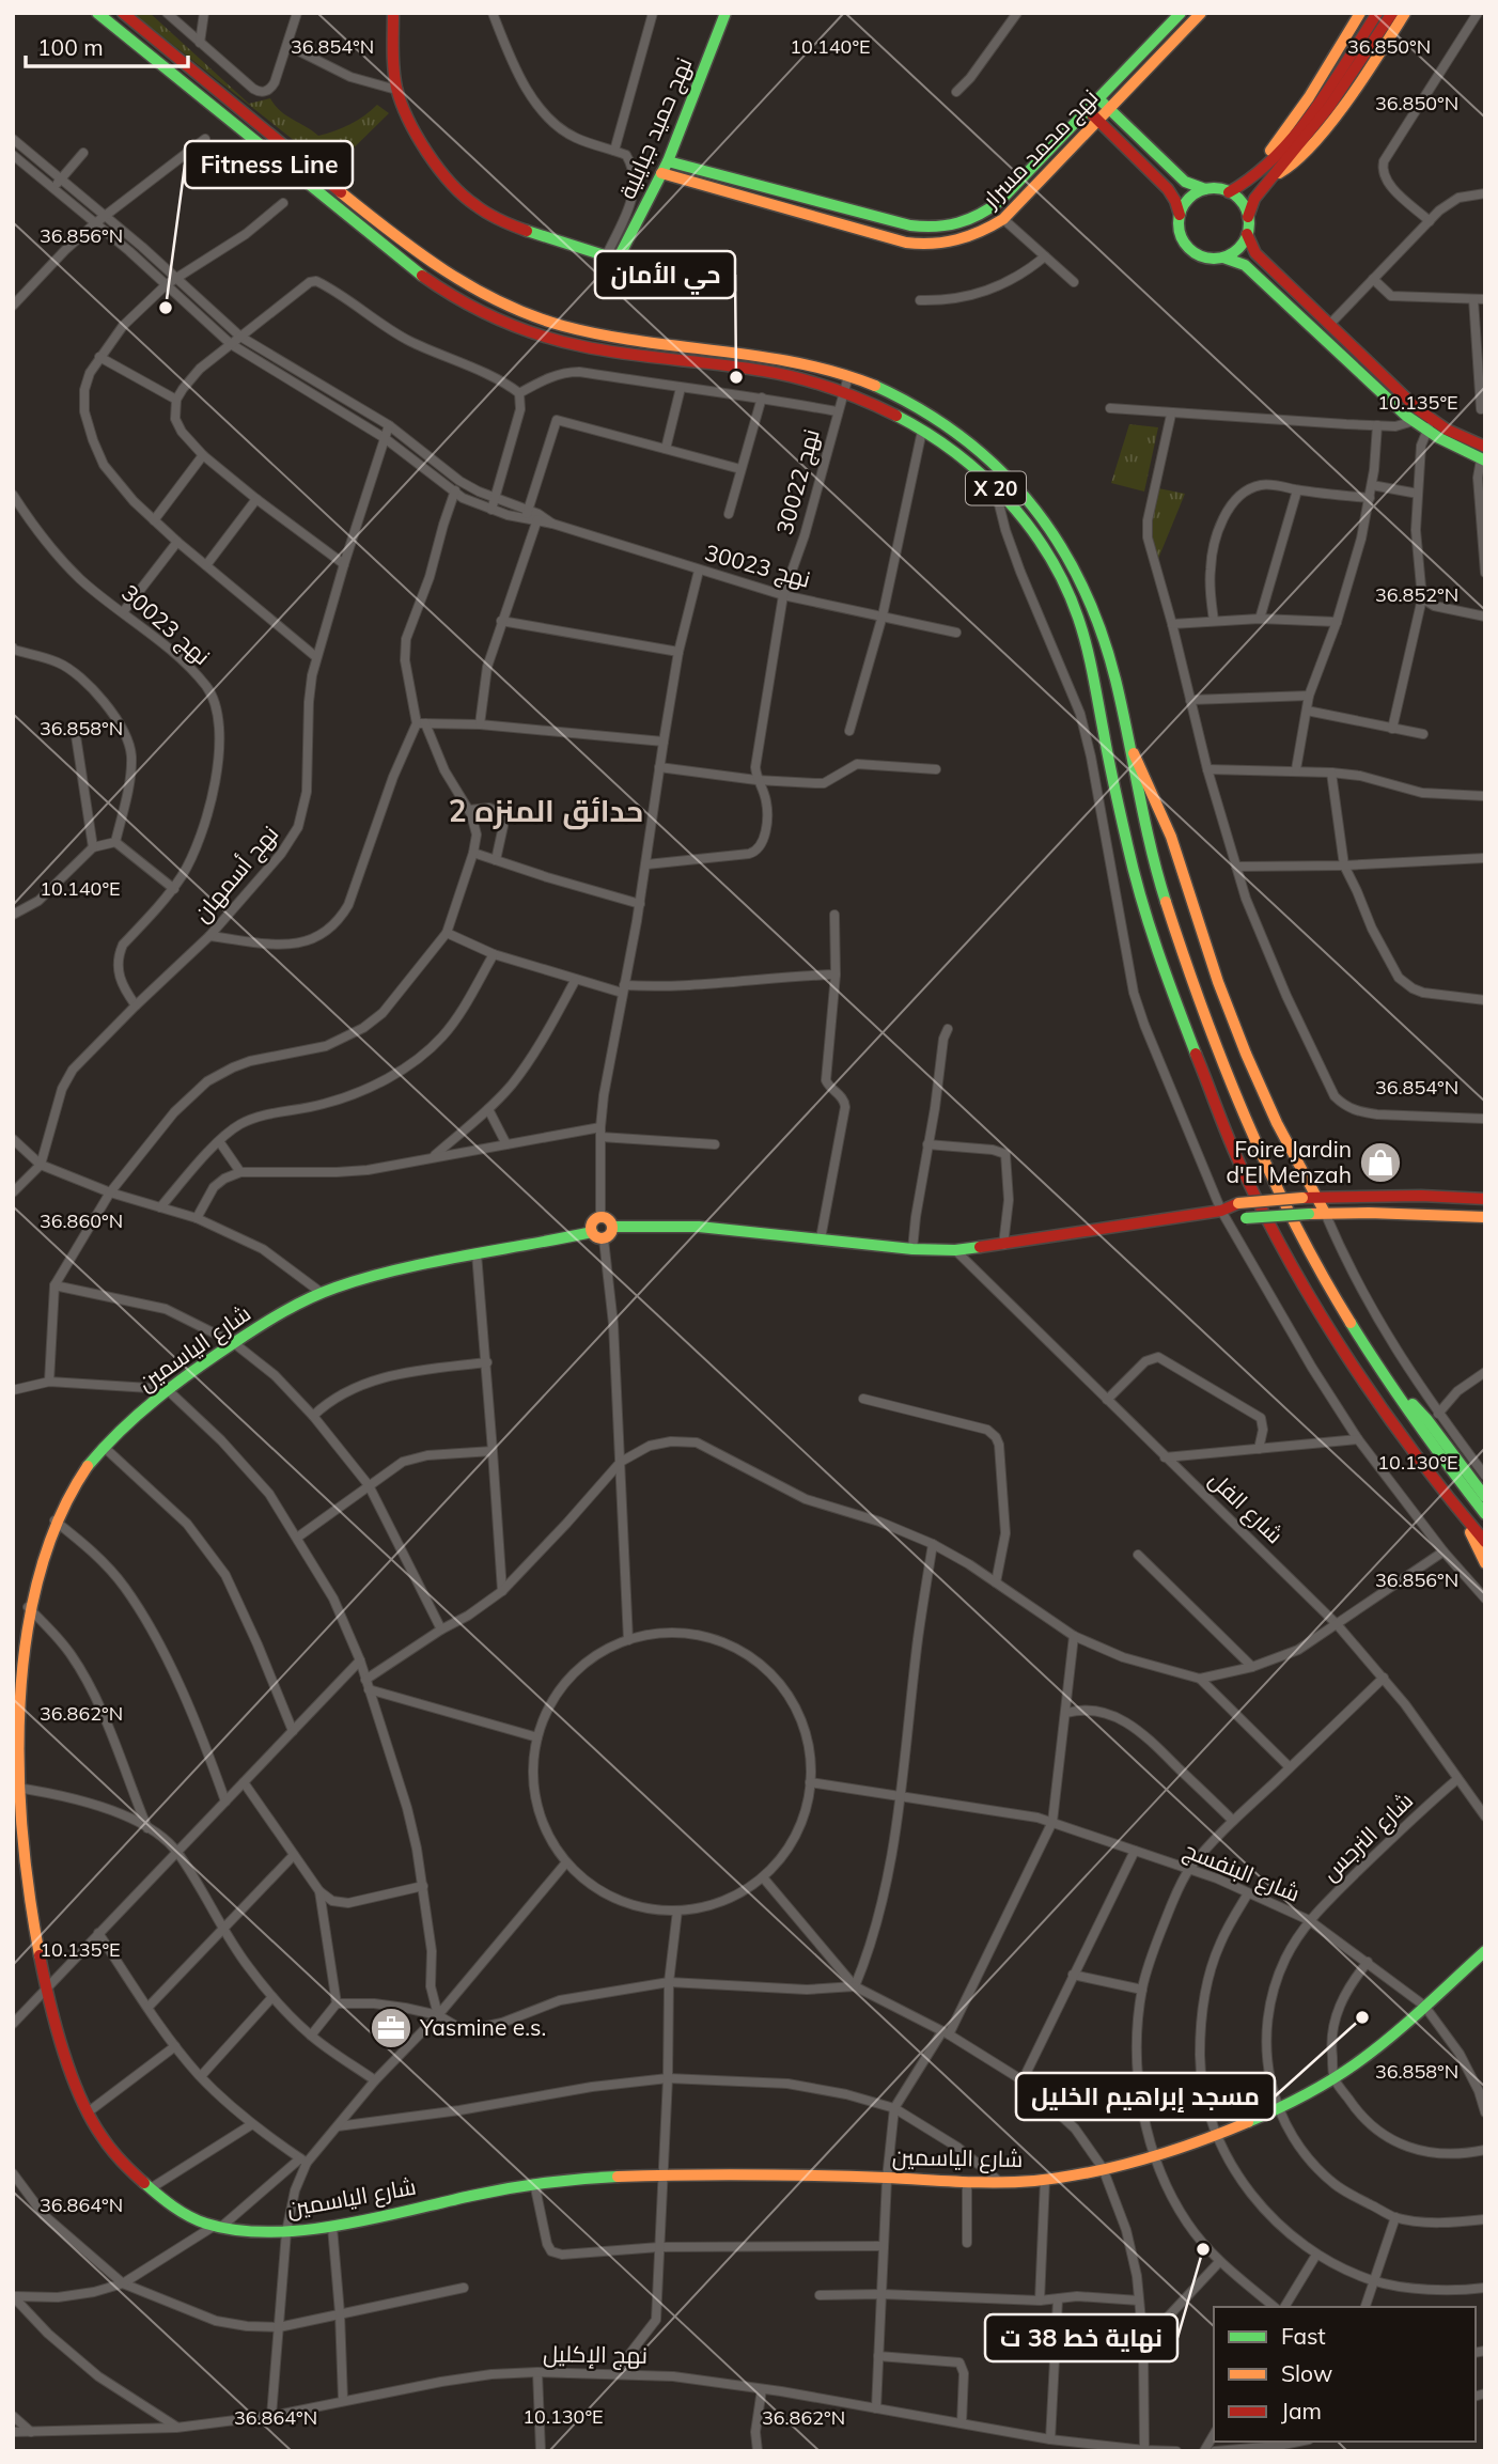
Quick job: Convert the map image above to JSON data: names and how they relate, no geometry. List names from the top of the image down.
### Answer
{
  "streets": {
    "main road": [
      "نهج حميد جبايلية",
      "نهج محمد مسرار",
      "X 20",
      "شارع الياسمين"
    ],
    "street": [
      "نهج 30022",
      "نهج 30023",
      "نهج أسمهان",
      "شارع الفل",
      "شارع النرجس",
      "شارع البنفسج",
      "نهج الإكليل"
    ]
  },
  "crossings": [
    ["نهج حميد جبايلية", "نهج محمد مسرار"],
    ["نهج 30022", "X 20"],
    ["نهج 30022", "نهج 30023"],
    ["نهج 30023", "نهج أسمهان"],
    ["شارع الياسمين", "شارع النرجس"],
    ["شارع الياسمين", "شارع البنفسج"],
    ["شارع الفل", "شارع النرجس"],
    ["شارع النرجس", "شارع البنفسج"]
  ],
  "districts": ["حدائق المنزه 2"],
  "places": {
    "other": [
      "Fitness Line",
      "حي الأمان",
      "مسجد إبراهيم الخليل",
      "نهاية خط 38 ت"
    ],
    "shop": ["Foire Jardin d'El Menzah"],
    "office": ["Yasmine e.s."]
  },
  "legend": ["Fast", "Slow", "Jam"],
  "scale_bar": "100 m",
  "coordinates": [
    "36.854°N",
    "36.850°N",
    "10.140°E",
    "36.856°N",
    "10.135°E",
    "36.852°N",
    "36.858°N",
    "36.860°N",
    "10.130°E",
    "36.862°N",
    "36.864°N"
  ]
}
